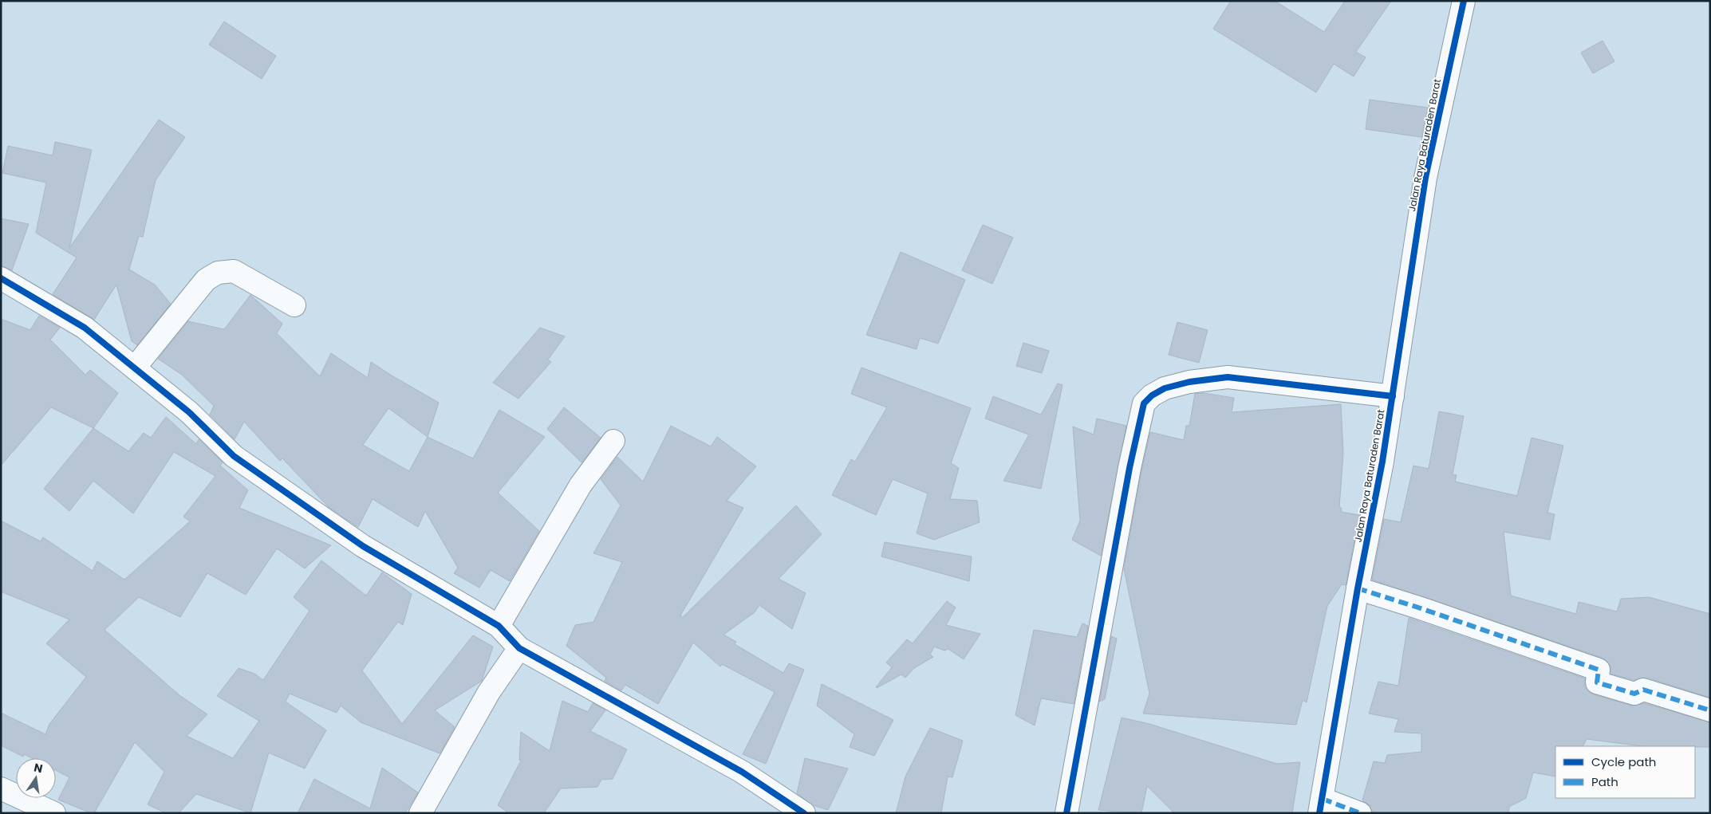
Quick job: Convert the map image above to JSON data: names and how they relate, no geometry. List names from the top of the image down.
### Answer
{
  "streets": {
    "street": ["Jalan Raya Baturaden Barat"]
  },
  "legend": ["Cycle path", "Path"],
  "north": "top"
}
